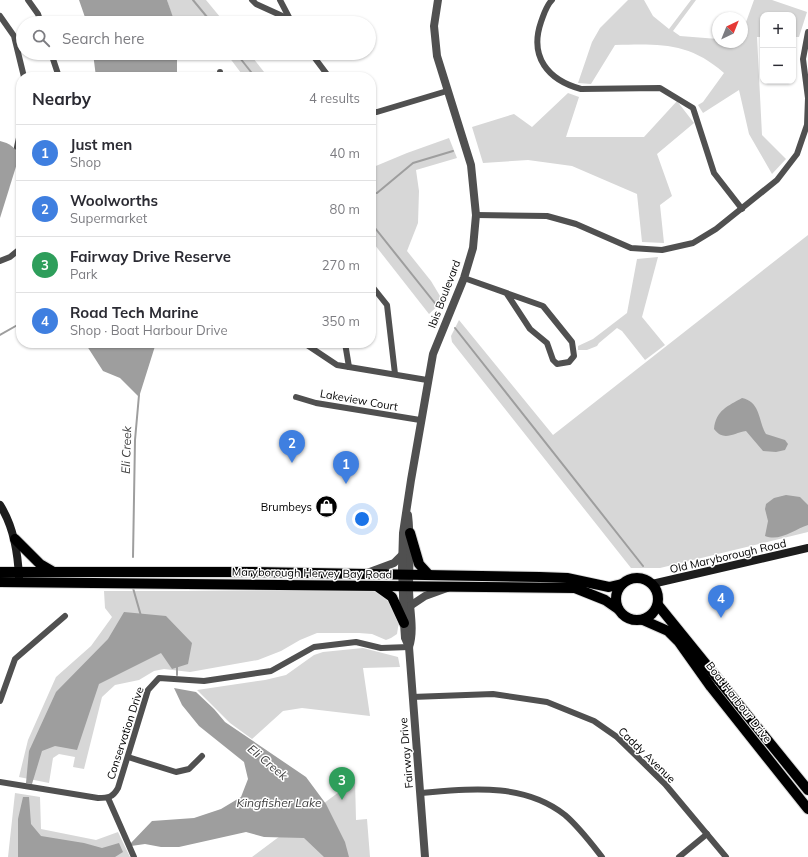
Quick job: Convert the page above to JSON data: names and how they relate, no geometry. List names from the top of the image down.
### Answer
{
  "streets": {
    "main road": ["Old Maryborough Road", "Maryborough Hervey Bay Road", "Boat Harbour Drive"],
    "street": [
      "Ibis Boulevard",
      "Lakeview Court",
      "Conservation Drive",
      "Fairway Drive",
      "Caddy Avenue"
    ]
  },
  "crossings": [
    ["Ibis Boulevard", "Lakeview Court"],
    ["Ibis Boulevard", "Maryborough Hervey Bay Road"],
    ["Ibis Boulevard", "Fairway Drive"],
    ["Old Maryborough Road", "Maryborough Hervey Bay Road"],
    ["Old Maryborough Road", "Boat Harbour Drive"],
    ["Maryborough Hervey Bay Road", "Boat Harbour Drive"],
    ["Maryborough Hervey Bay Road", "Fairway Drive"],
    ["Conservation Drive", "Fairway Drive"],
    ["Fairway Drive", "Caddy Avenue"]
  ],
  "water": ["Eli Creek", "Kingfisher Lake"],
  "places": {
    "shop": ["Brumbeys"]
  },
  "north": "top right",
  "page": {
    "map_buttons": ["+", "−"],
    "search": "Search here",
    "heading": ["Nearby", "4 results"],
    "list": [
      {
        "mark": "1",
        "name": "Just men",
        "note": "Shop",
        "value": "40 m"
      },
      {
        "mark": "2",
        "name": "Woolworths",
        "note": "Supermarket",
        "value": "80 m"
      },
      {
        "mark": "3",
        "name": "Fairway Drive Reserve",
        "note": "Park",
        "value": "270 m"
      },
      {
        "mark": "4",
        "name": "Road Tech Marine",
        "note": "Shop · Boat Harbour Drive",
        "value": "350 m"
      }
    ],
    "pins": [
      "2",
      "1",
      "4",
      "3"
    ]
  }
}
